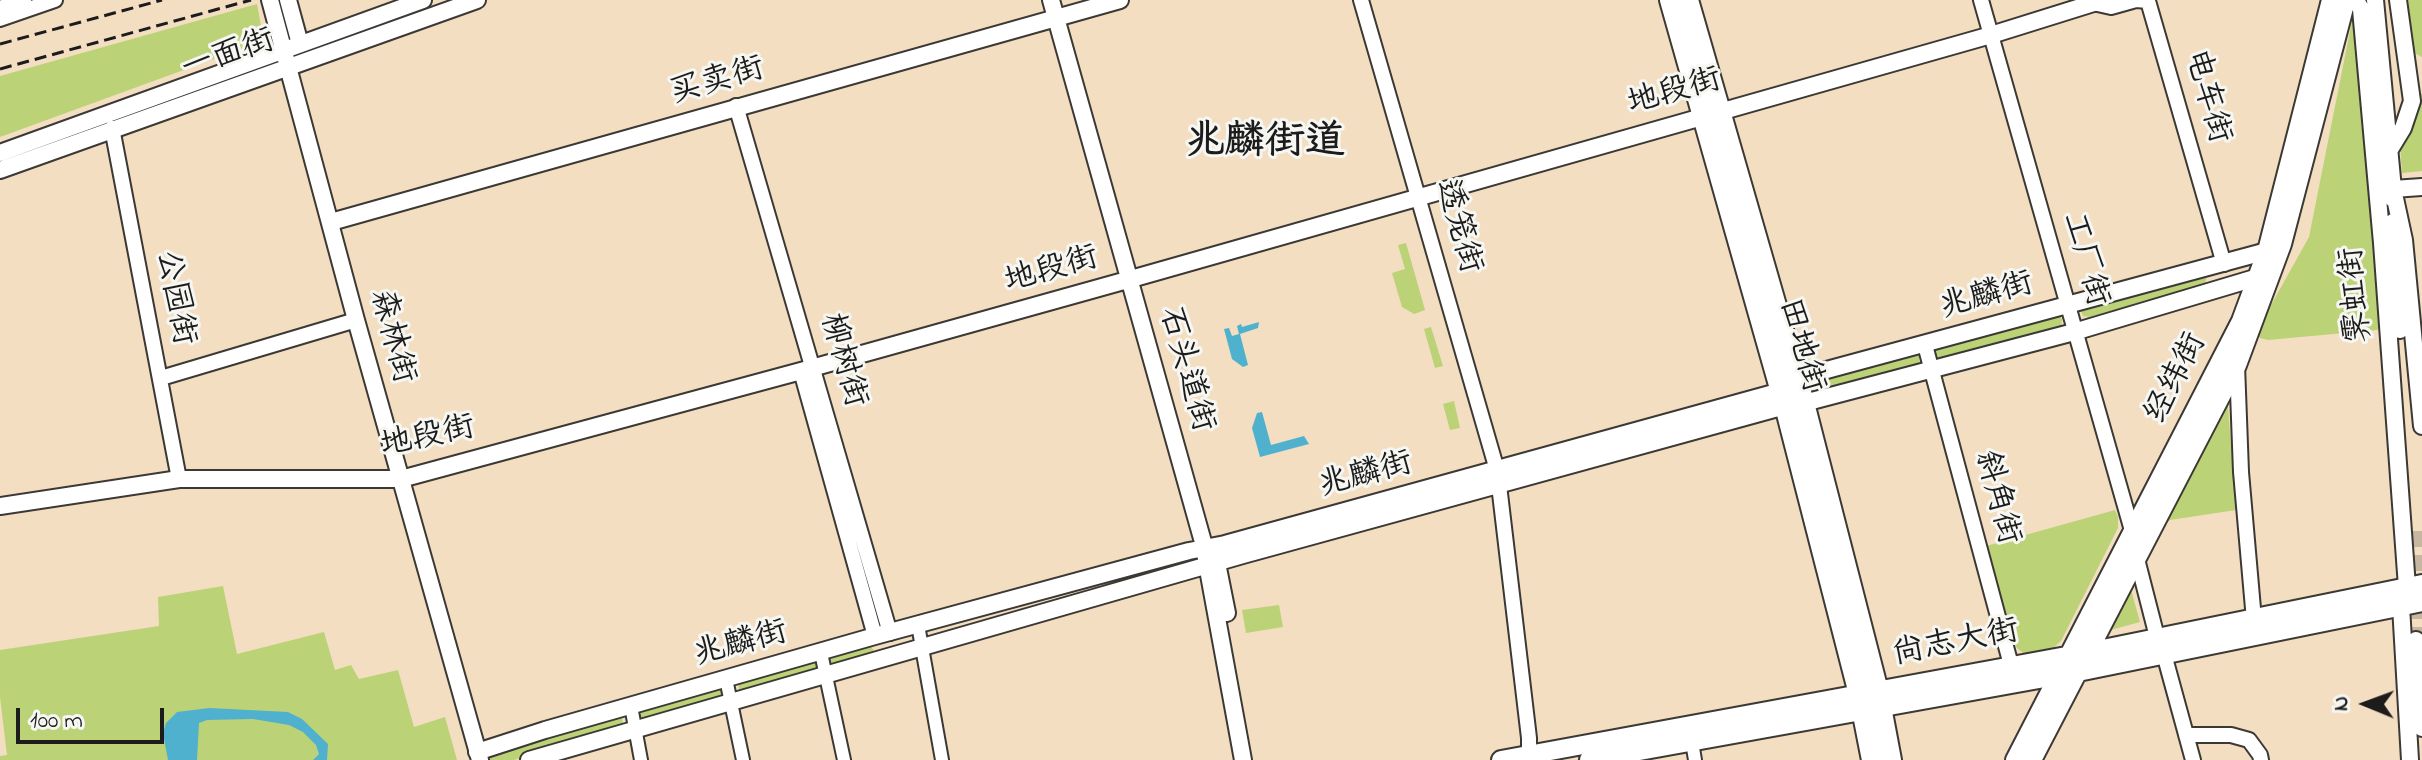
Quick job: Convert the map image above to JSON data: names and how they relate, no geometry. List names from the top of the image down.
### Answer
{
  "streets": {
    "highway": ["田地街"],
    "main road": [
      "一面街",
      "买卖街",
      "地段街",
      "霁虹街",
      "兆麟街",
      "森林街",
      "石头道街",
      "经纬街",
      "尚志大街"
    ],
    "street": [
      "电车街",
      "透笼街",
      "工厂街",
      "公园街",
      "柳树街",
      "斜角街"
    ]
  },
  "crossings": [
    ["一面街", "公园街"],
    ["一面街", "森林街"],
    ["买卖街", "森林街"],
    ["买卖街", "柳树街"],
    ["买卖街", "石头道街"],
    ["地段街", "电车街"],
    ["地段街", "透笼街"],
    ["地段街", "工厂街"],
    ["地段街", "公园街"],
    ["地段街", "森林街"],
    ["地段街", "田地街"],
    ["地段街", "柳树街"],
    ["地段街", "石头道街"],
    ["电车街", "兆麟街"],
    ["透笼街", "兆麟街"],
    ["透笼街", "尚志大街"],
    ["工厂街", "兆麟街"],
    ["工厂街", "经纬街"],
    ["霁虹街", "经纬街"],
    ["霁虹街", "尚志大街"],
    ["兆麟街", "森林街"],
    ["兆麟街", "田地街"],
    ["兆麟街", "柳树街"],
    ["兆麟街", "石头道街"],
    ["兆麟街", "经纬街"],
    ["兆麟街", "斜角街"],
    ["田地街", "尚志大街"],
    ["经纬街", "尚志大街"],
    ["斜角街", "尚志大街"]
  ],
  "districts": ["兆麟街道"],
  "scale_bar": "100 m",
  "north": "left"
}
